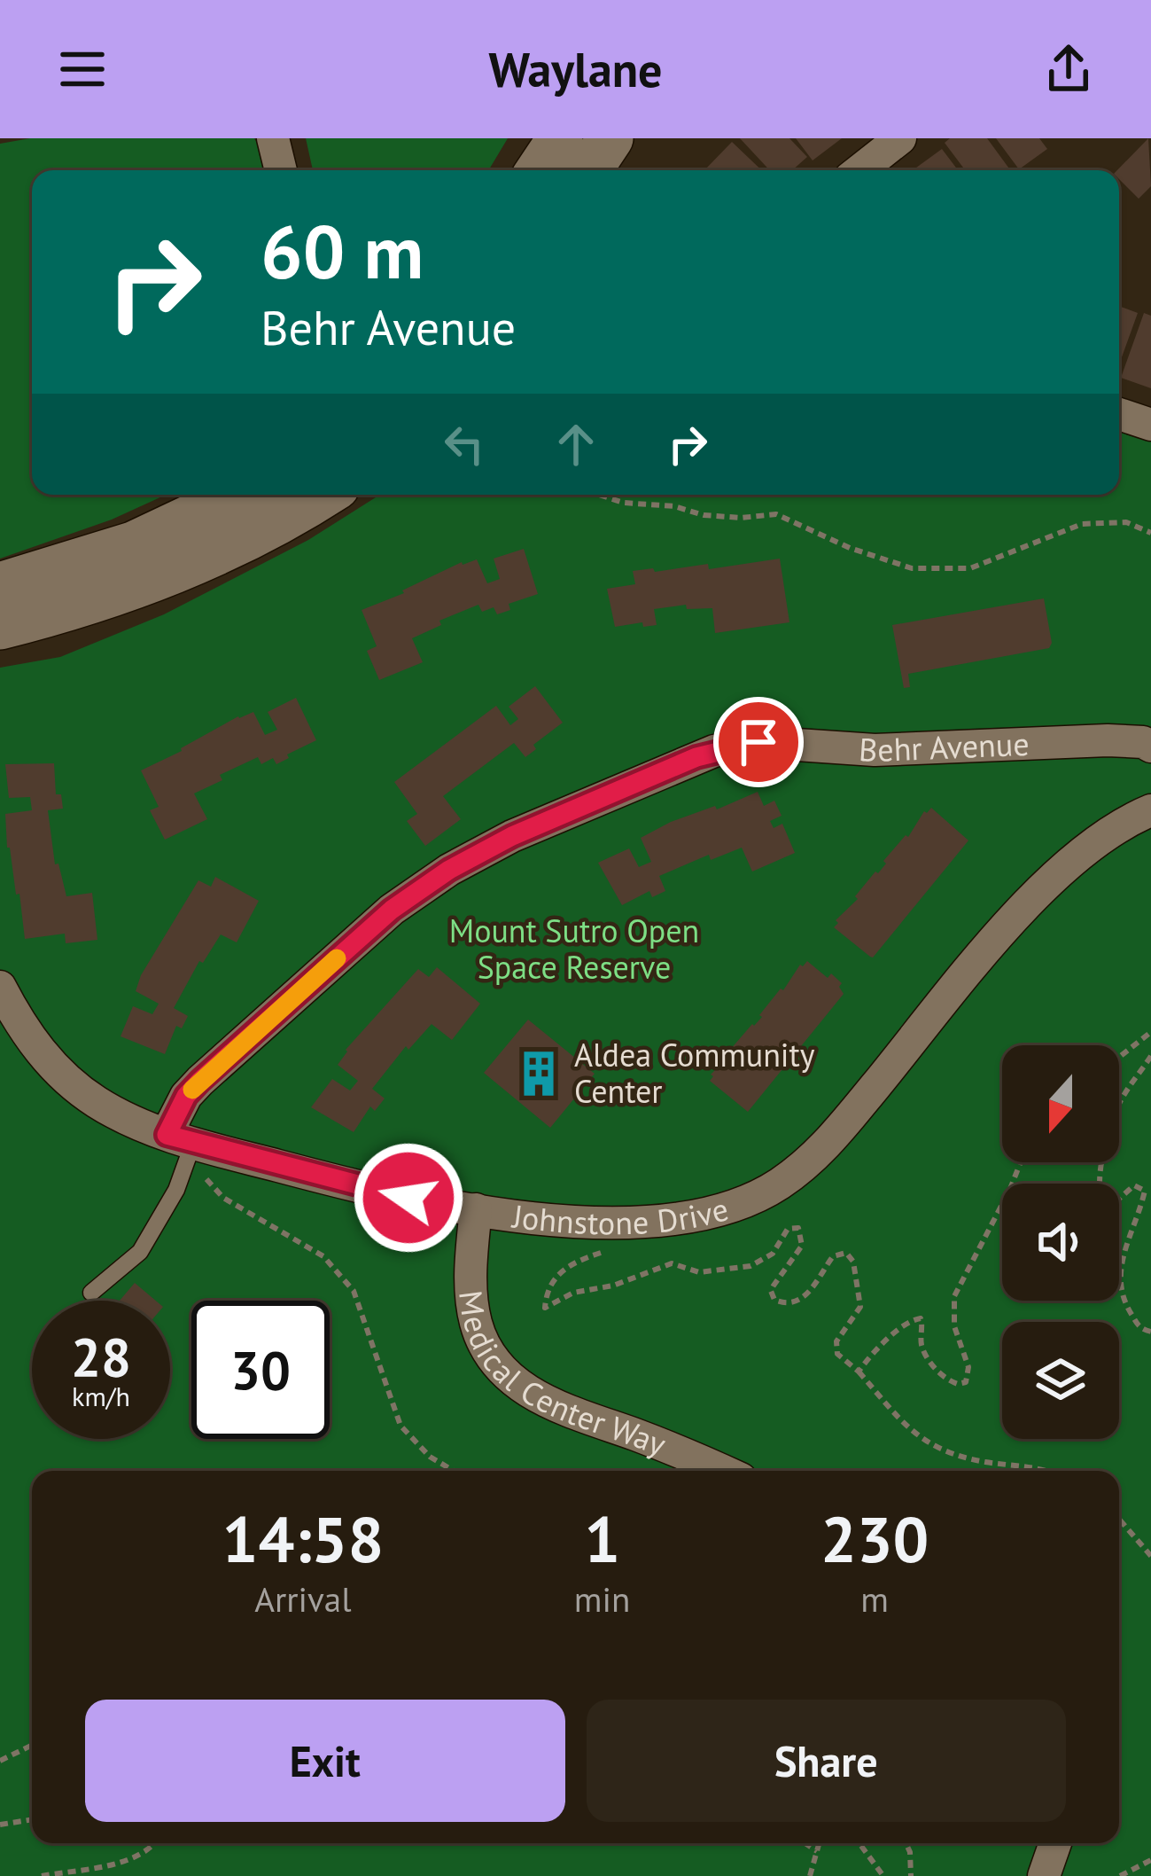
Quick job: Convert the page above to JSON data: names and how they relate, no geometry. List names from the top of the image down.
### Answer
{
  "streets": {
    "street": ["Behr Avenue", "Johnstone Drive", "Medical Center Way"]
  },
  "crossings": [
    ["Behr Avenue", "Johnstone Drive"],
    ["Johnstone Drive", "Medical Center Way"]
  ],
  "parks": ["Mount Sutro Open Space Reserve"],
  "places": {
    "building": ["Aldea Community Center"]
  },
  "north": "bottom",
  "page": {
    "header": "Waylane",
    "turn": ["60 m", "Behr Avenue"],
    "speed": "28 km/h",
    "limit": "30",
    "eta": [
      "14:58",
      "Arrival",
      "1",
      "min",
      "230",
      "m"
    ],
    "buttons": ["Exit", "Share"]
  }
}
